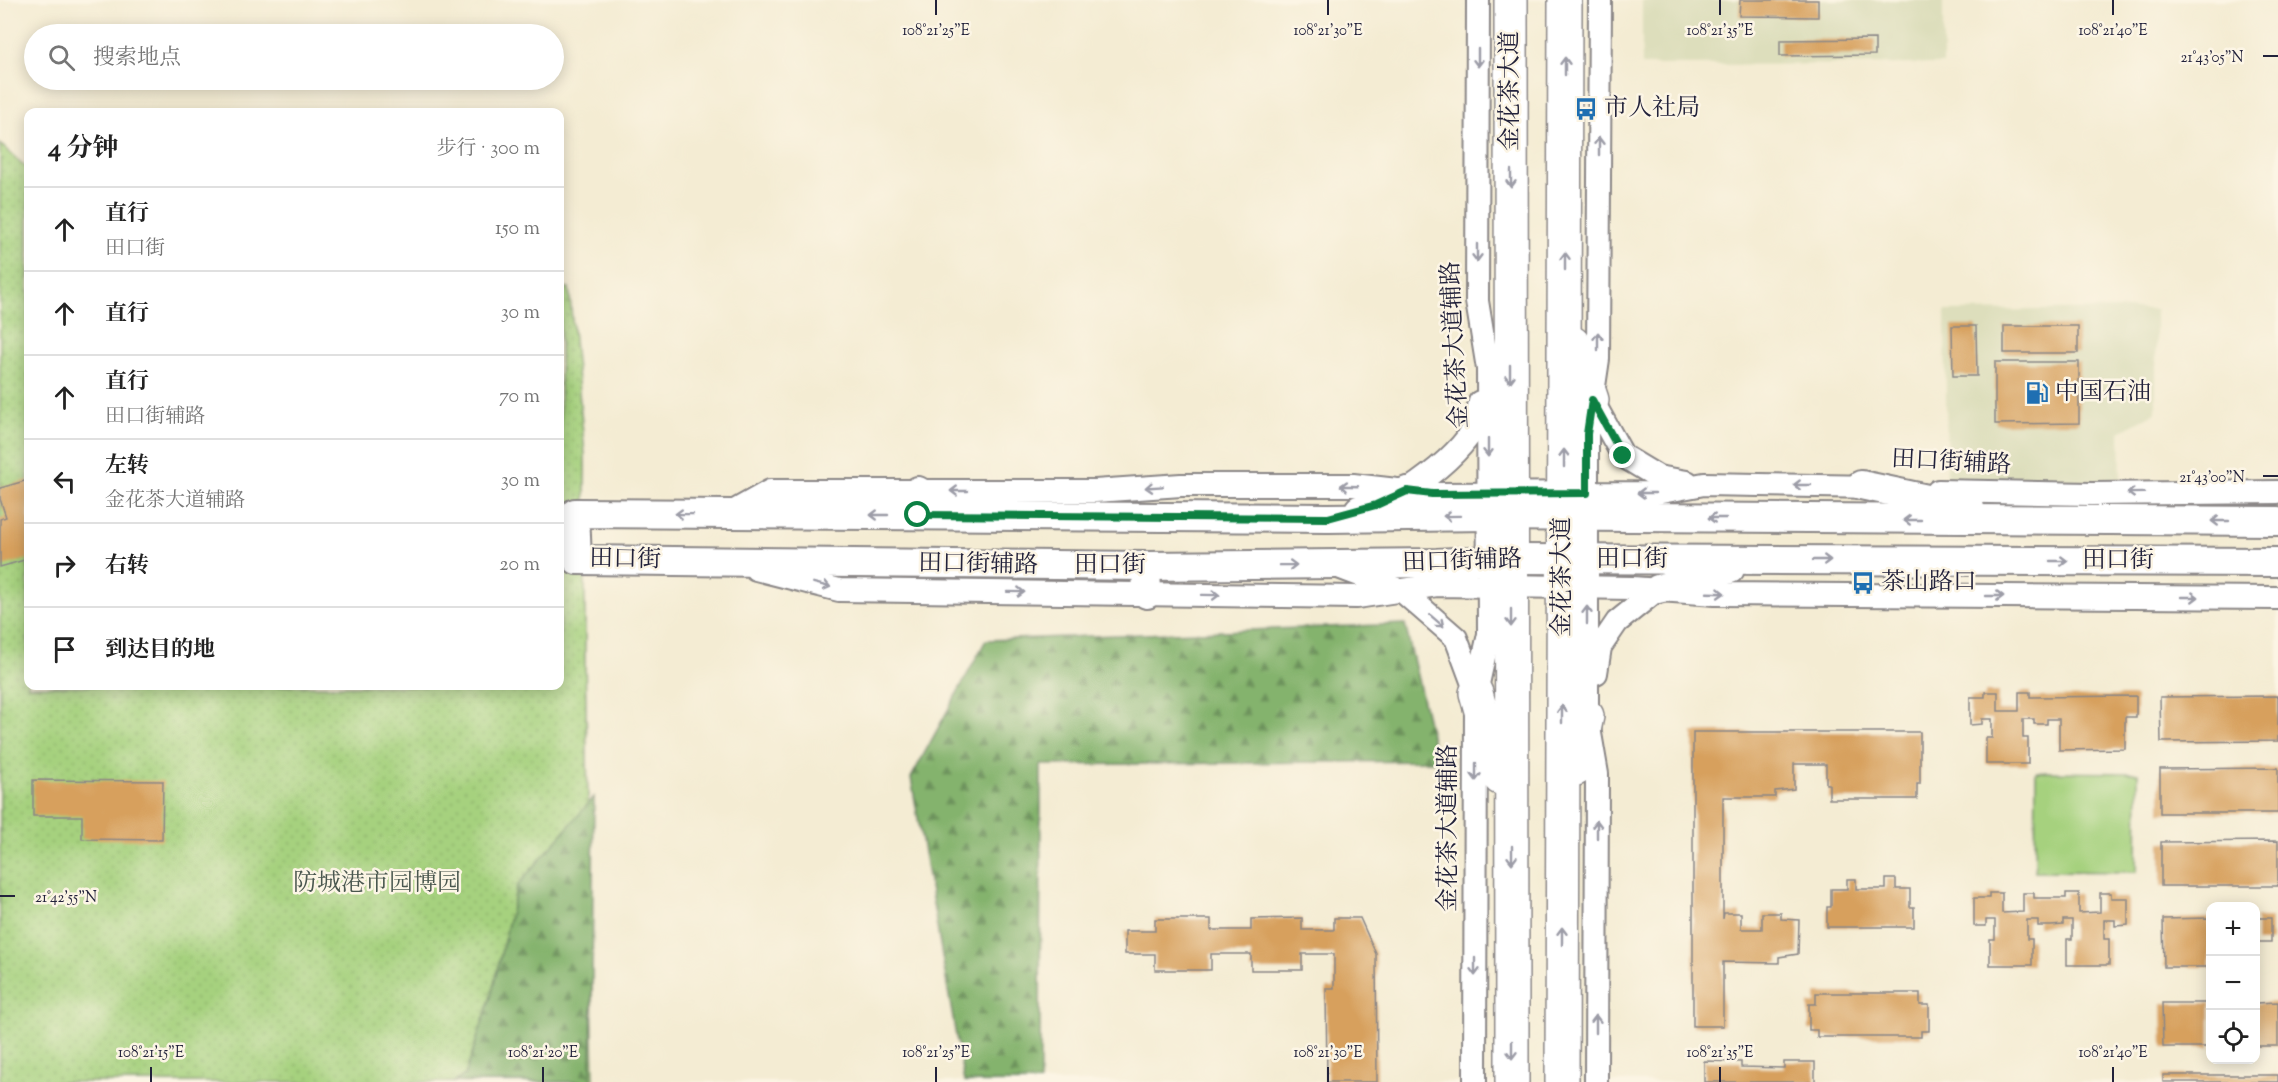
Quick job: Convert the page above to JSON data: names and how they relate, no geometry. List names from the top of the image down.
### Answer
{
  "streets": {
    "highway": ["金花茶大道"],
    "main road": ["田口街"],
    "street": ["金花茶大道辅路", "田口街辅路"]
  },
  "crossings": [
    ["金花茶大道", "金花茶大道辅路"],
    ["金花茶大道", "田口街辅路"],
    ["金花茶大道", "田口街"],
    ["金花茶大道辅路", "田口街辅路"],
    ["金花茶大道辅路", "田口街"],
    ["田口街辅路", "田口街"]
  ],
  "parks": ["防城港市园博园"],
  "places": {
    "bus stop": ["市人社局", "茶山路口"],
    "fuel station": ["中国石油"]
  },
  "page": {
    "search": "搜索地点",
    "heading": ["4 分钟", "步行 · 300 m"],
    "list": [
      ["直行", "田口街", "150 m"],
      ["直行", "30 m"],
      ["直行", "田口街辅路", "70 m"],
      ["左转", "金花茶大道辅路", "30 m"],
      ["右转", "20 m"],
      "到达目的地"
    ],
    "map_buttons": ["+", "−"]
  },
  "coordinates": [
    "108°21'25\"E",
    "108°21'30\"E",
    "108°21'35\"E",
    "108°21'40\"E",
    "21°43'05\"N",
    "21°43'00\"N",
    "21°42'55\"N",
    "108°21'15\"E",
    "108°21'20\"E"
  ]
}
